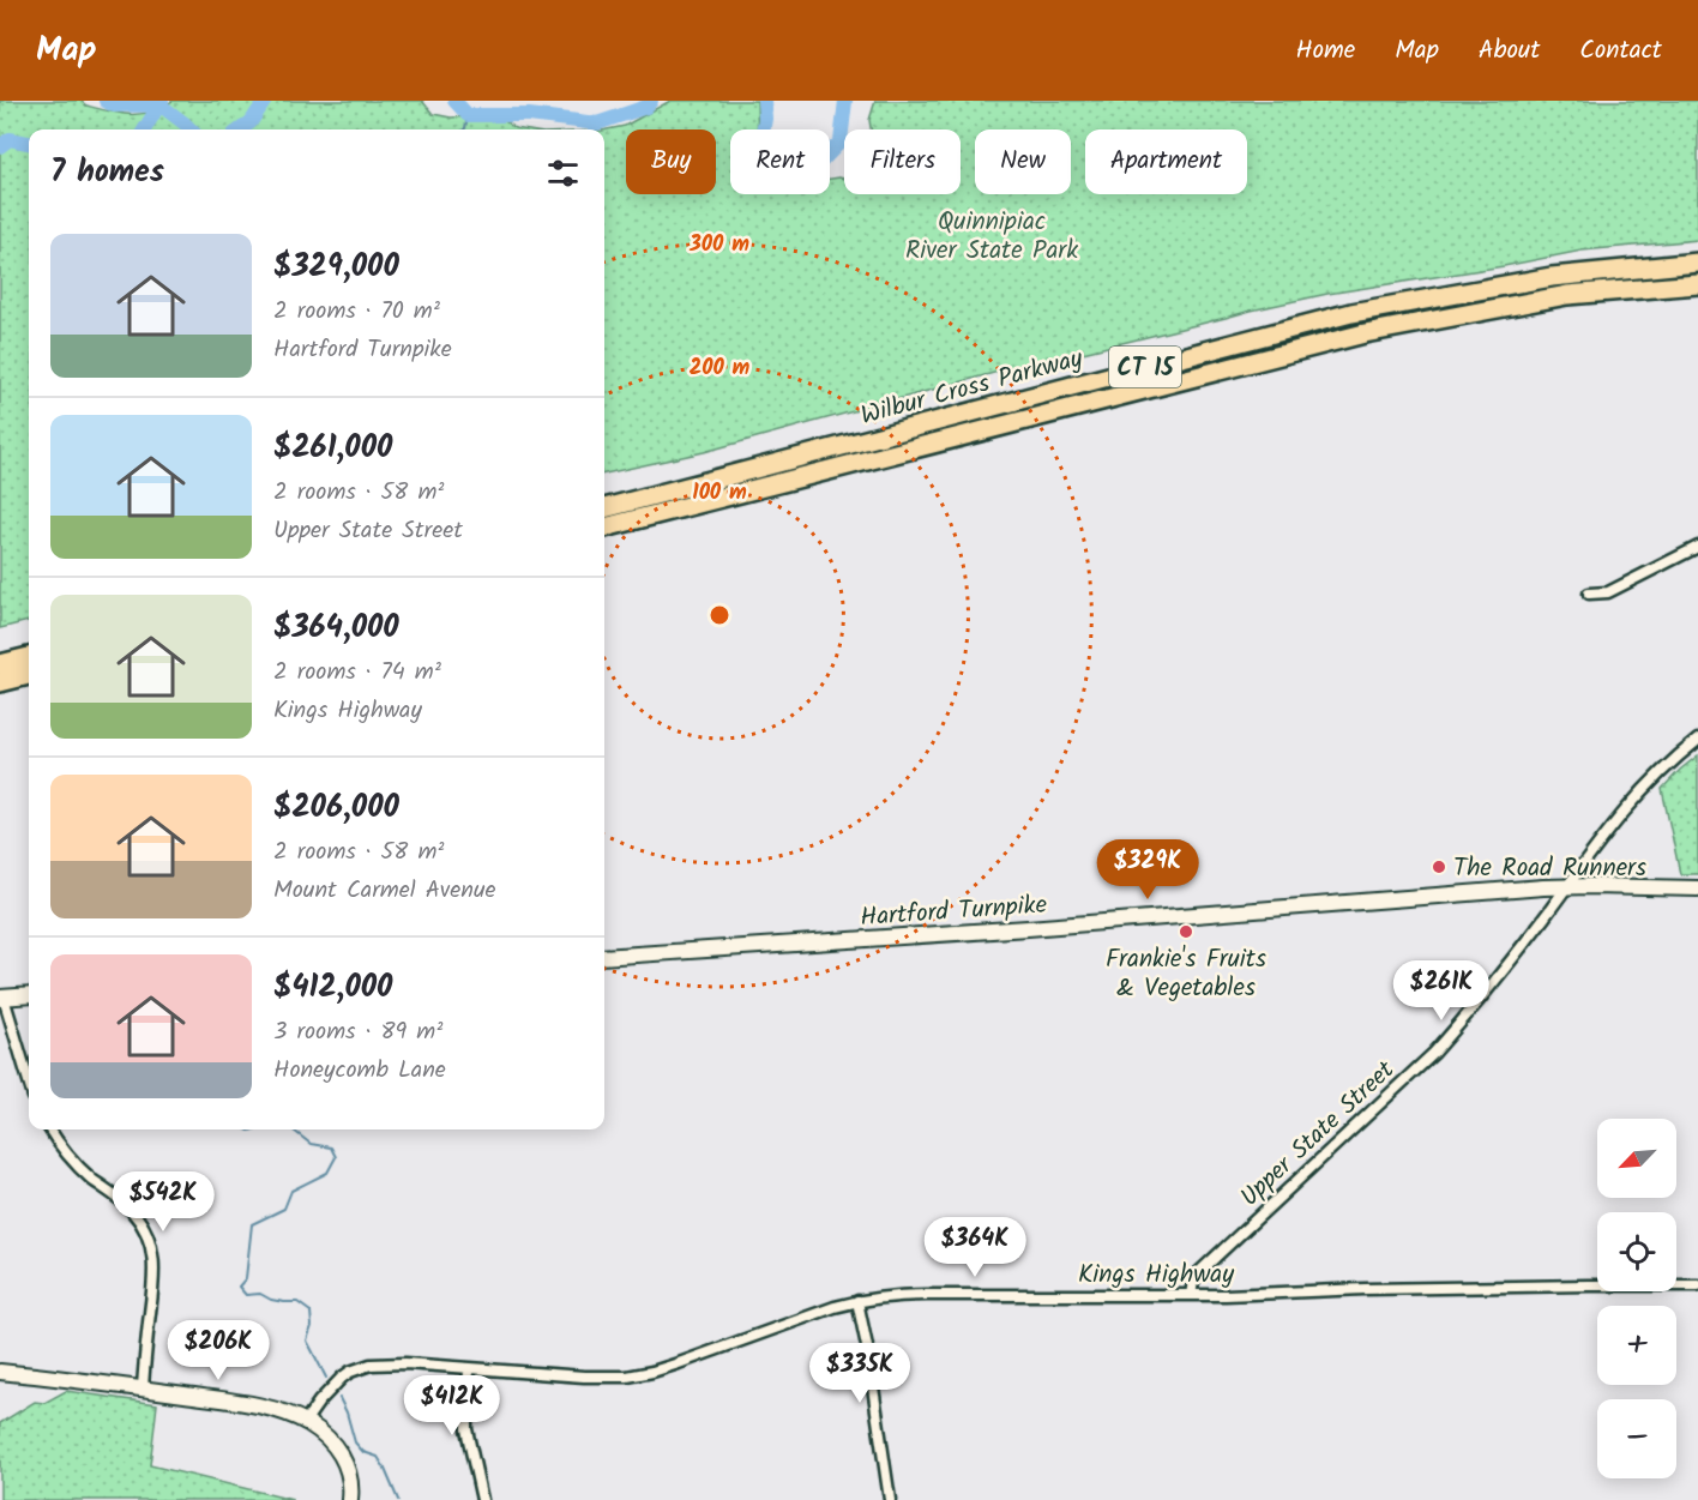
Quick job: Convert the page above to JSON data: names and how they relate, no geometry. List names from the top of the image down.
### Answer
{
  "streets": {
    "highway": ["CT 15", "Wilbur Cross Parkway"],
    "main road": ["Hartford Turnpike"],
    "street": ["Upper State Street", "Kings Highway"]
  },
  "crossings": [
    ["Hartford Turnpike", "Upper State Street"],
    ["Upper State Street", "Kings Highway"]
  ],
  "parks": ["Quinnipiac River State Park"],
  "places": ["The Road Runners", "Frankie's Fruits & Vegetables"],
  "north": "bottom left",
  "page": {
    "header": "Map",
    "nav": [
      "Home",
      "Map",
      "About",
      "Contact"
    ],
    "chip": [
      "Buy",
      "Rent",
      "Filters",
      "New",
      "Apartment"
    ],
    "heading": "7 homes",
    "list": [
      {
        "name": "$329,000",
        "note": "2 rooms · 70 m² · Hartford Turnpike"
      },
      {
        "name": "$261,000",
        "note": "2 rooms · 58 m² · Upper State Street"
      },
      {
        "name": "$364,000",
        "note": "2 rooms · 74 m² · Kings Highway"
      },
      {
        "name": "$206,000",
        "note": "2 rooms · 58 m² · Mount Carmel Avenue"
      },
      {
        "name": "$412,000",
        "note": "3 rooms · 89 m² · Honeycomb Lane"
      }
    ],
    "price": [
      "$329K",
      "$261K",
      "$542K",
      "$364K",
      "$206K",
      "$335K",
      "$412K"
    ],
    "map_buttons": ["+", "−"]
  },
  "rings": ["300 m", "200 m", "100 m"]
}
